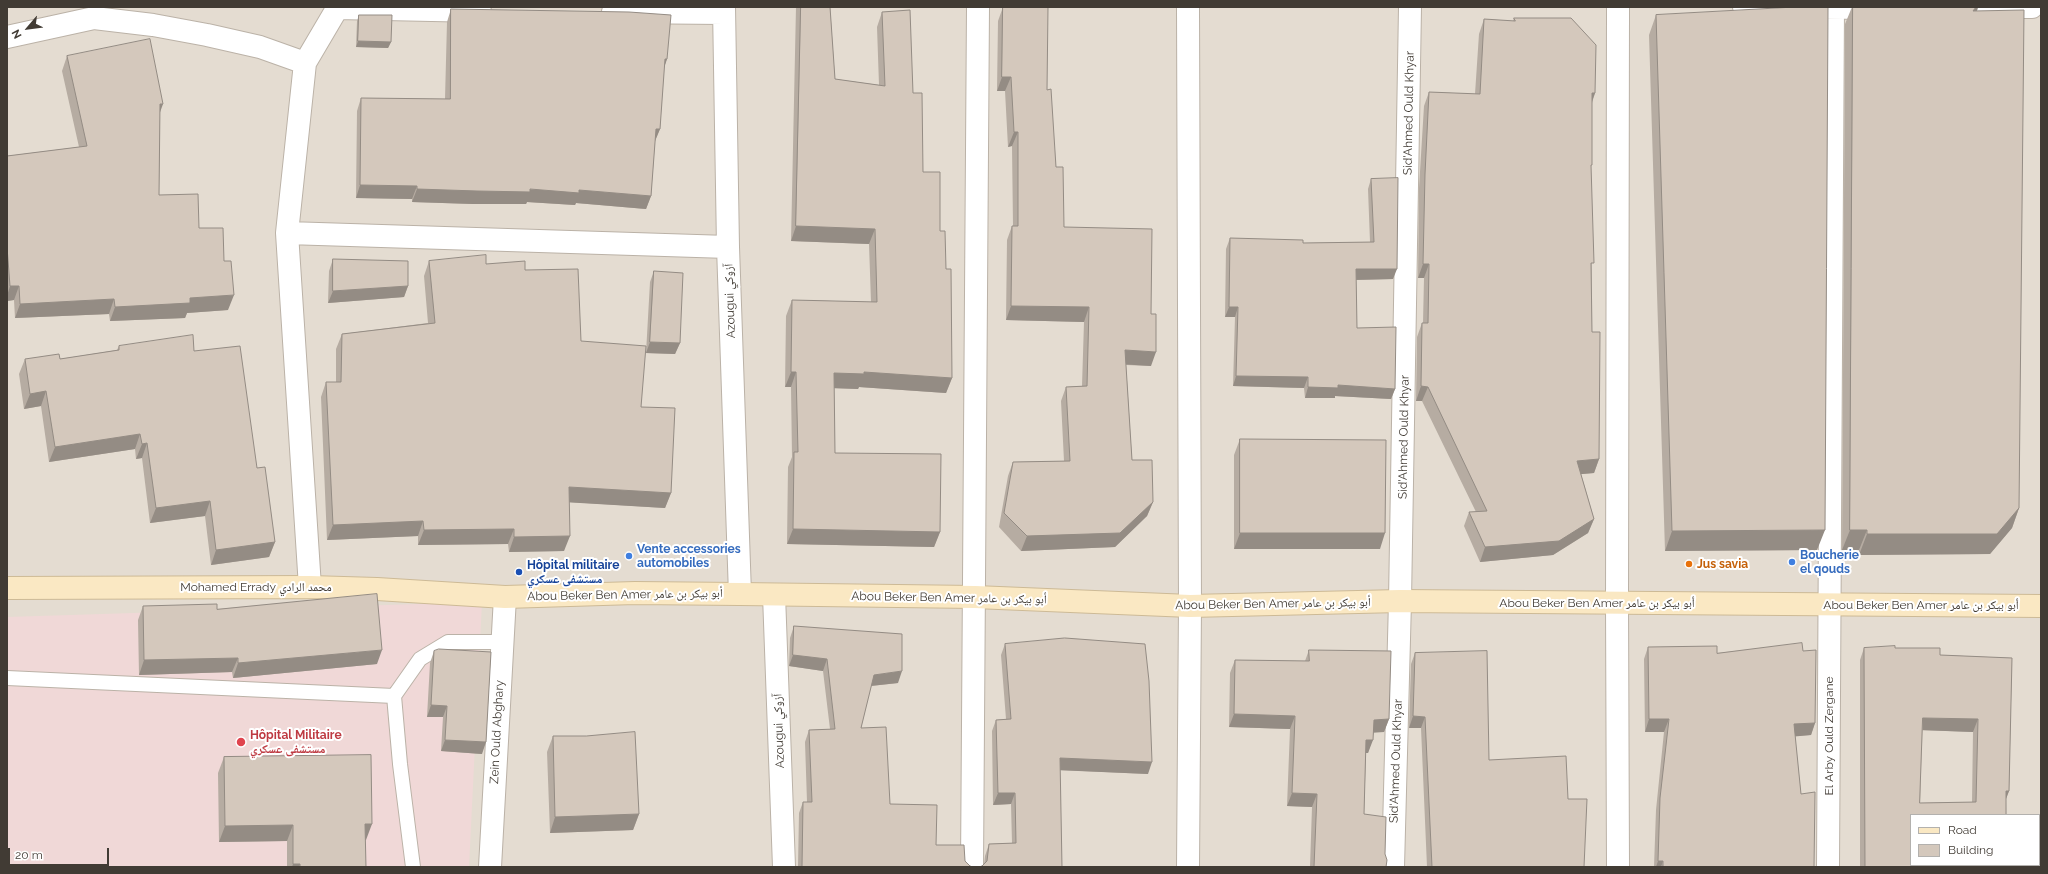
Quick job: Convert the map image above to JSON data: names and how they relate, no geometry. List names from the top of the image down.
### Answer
{
  "streets": {
    "street": [
      "Sid'Ahmed Ould Khyar",
      "Azougui آزوكي",
      "Mohamed Errady محمد الرادي",
      "Abou Beker Ben Amer أبو بيكر بن عامر",
      "Zein Ould Abghary",
      "El Arby Ould Zergane"
    ]
  },
  "crossings": [
    ["Sid'Ahmed Ould Khyar", "Abou Beker Ben Amer أبو بيكر بن عامر"],
    ["Azougui آزوكي", "Abou Beker Ben Amer أبو بيكر بن عامر"],
    ["Mohamed Errady محمد الرادي", "Abou Beker Ben Amer أبو بيكر بن عامر"],
    ["Mohamed Errady محمد الرادي", "Zein Ould Abghary"],
    ["Abou Beker Ben Amer أبو بيكر بن عامر", "Zein Ould Abghary"],
    ["Abou Beker Ben Amer أبو بيكر بن عامر", "El Arby Ould Zergane"]
  ],
  "places": [
    "Vente accessories automobiles",
    "Boucherie el qouds",
    "Jus savia",
    "Hôpital militaire مستشفى عسكري",
    "Hôpital Militaire مستشفى عسكري"
  ],
  "legend": ["Road", "Building"],
  "scale_bar": "20 m",
  "north": "bottom left"
}
